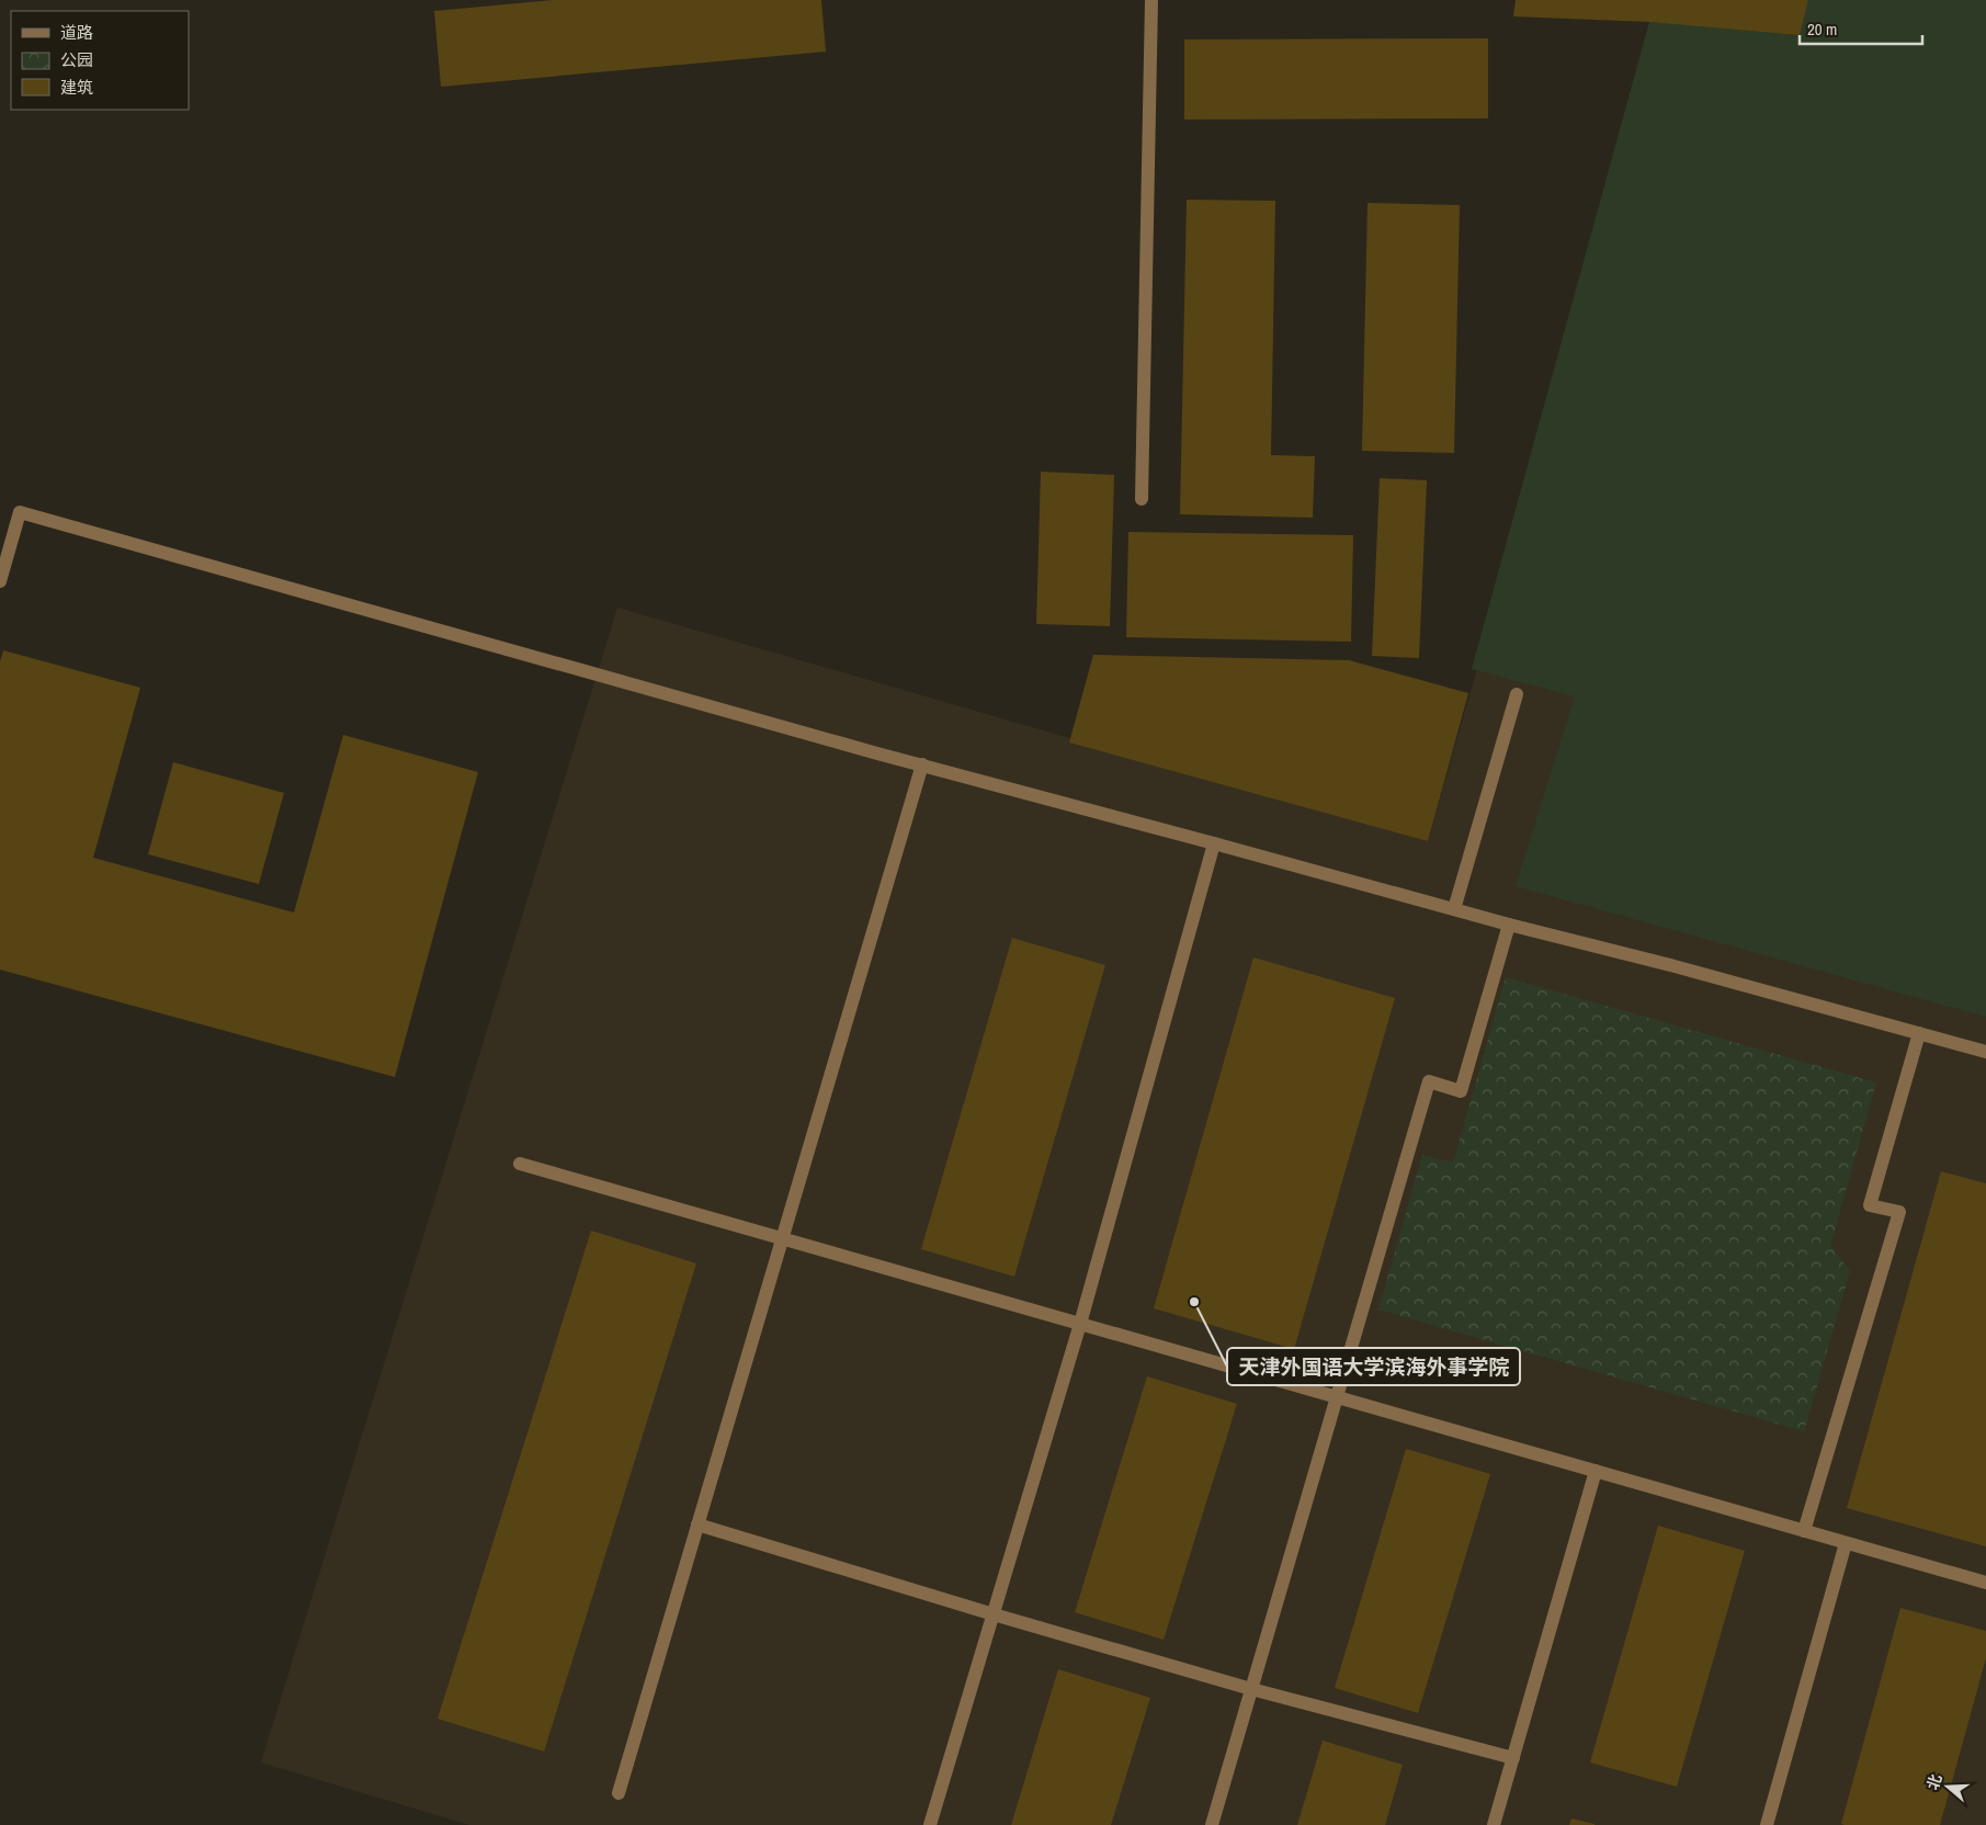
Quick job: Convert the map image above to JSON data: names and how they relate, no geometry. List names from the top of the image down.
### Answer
{
  "places": ["天津外国语大学滨海外事学院"],
  "legend": ["道路", "公园", "建筑"],
  "scale_bar": "20 m",
  "north": "left"
}
